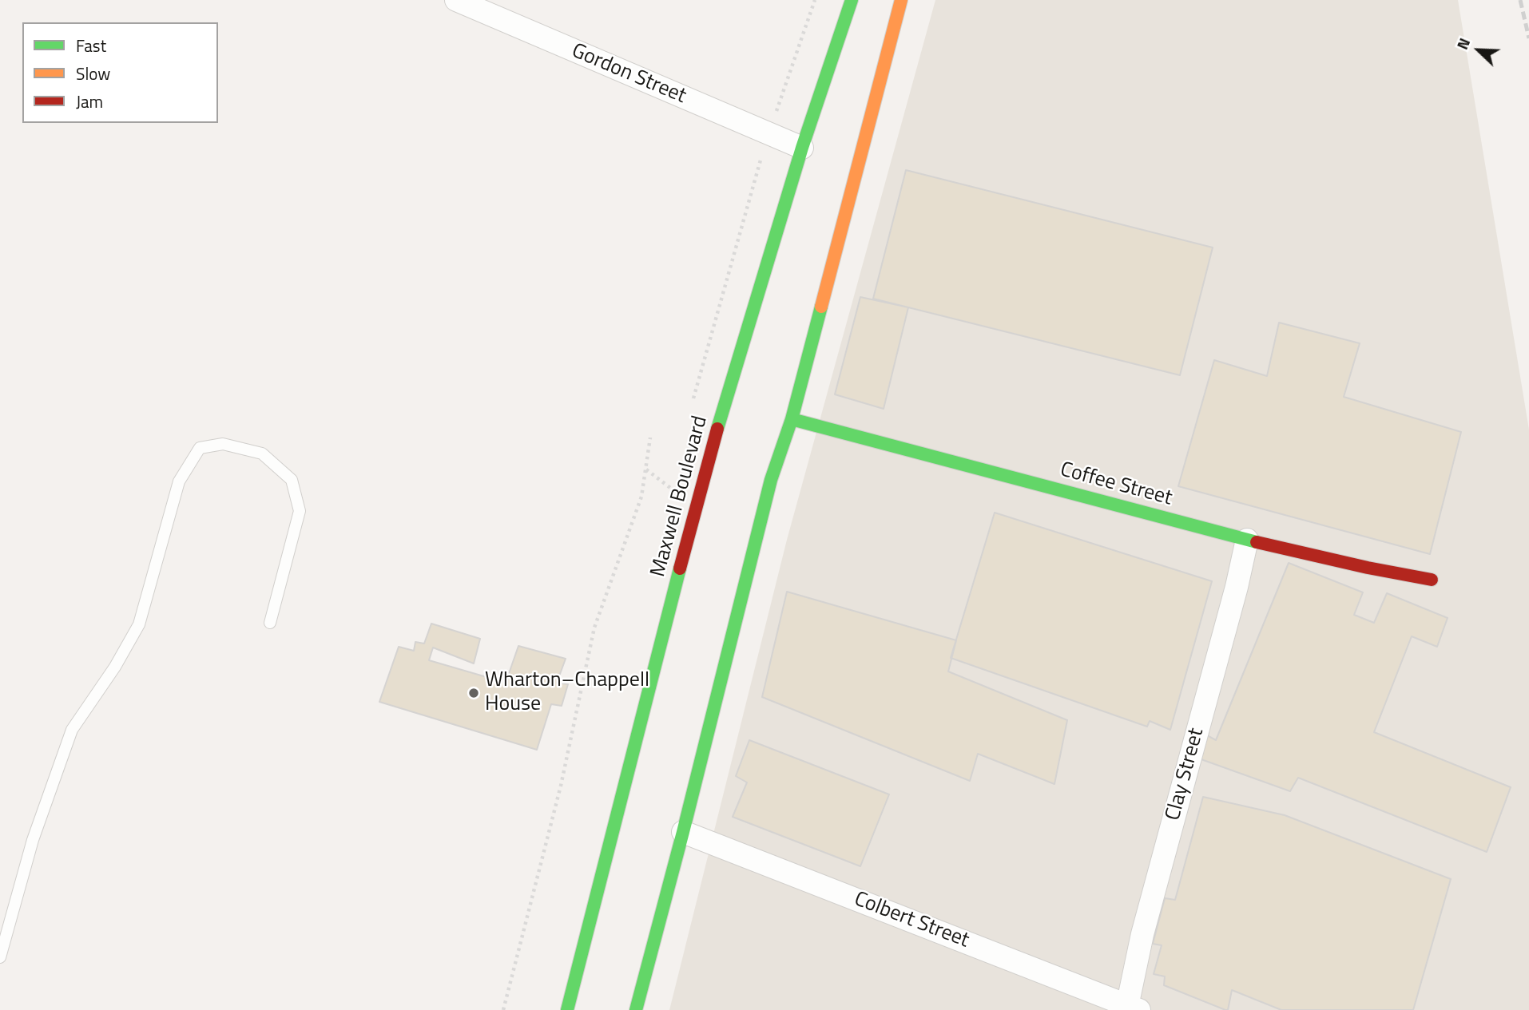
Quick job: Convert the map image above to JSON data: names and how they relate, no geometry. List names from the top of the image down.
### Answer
{
  "streets": {
    "main road": ["Coffee Street", "Maxwell Boulevard"],
    "street": ["Gordon Street", "Clay Street", "Colbert Street"]
  },
  "crossings": [
    ["Gordon Street", "Maxwell Boulevard"],
    ["Coffee Street", "Clay Street"],
    ["Clay Street", "Colbert Street"]
  ],
  "places": ["Wharton–Chappell House"],
  "legend": ["Fast", "Slow", "Jam"],
  "north": "top left"
}
